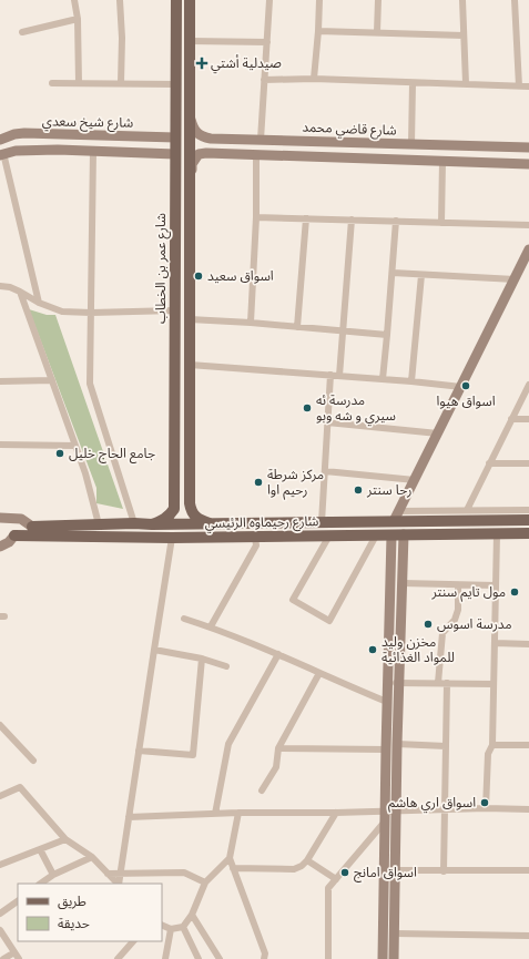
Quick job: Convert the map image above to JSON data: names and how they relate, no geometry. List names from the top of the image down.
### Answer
{
  "streets": {
    "main road": ["شارع عمر بن الخطاب", "شارع رحيماوه الرئيسي"],
    "street": ["شارع شيخ سعدي", "شارع قاضي محمد"]
  },
  "crossings": [
    ["شارع شيخ سعدي", "شارع عمر بن الخطاب"]
  ],
  "places": {
    "health": ["صيدلية أشتي"],
    "other": [
      "اسواق سعيد",
      "اسواق هيوا",
      "مدرسة ئه سيري و شه وبو",
      "جامع الحاج خليل",
      "مركز شرطة رحيم اوا",
      "رحا سنتر",
      "مول تايم سنتر",
      "مدرسة اسوس",
      "مخزن وليد للمواد الغذائية",
      "اسواق اري هاشم",
      "اسواق امانج"
    ]
  },
  "legend": ["طريق", "حديقة"]
}
